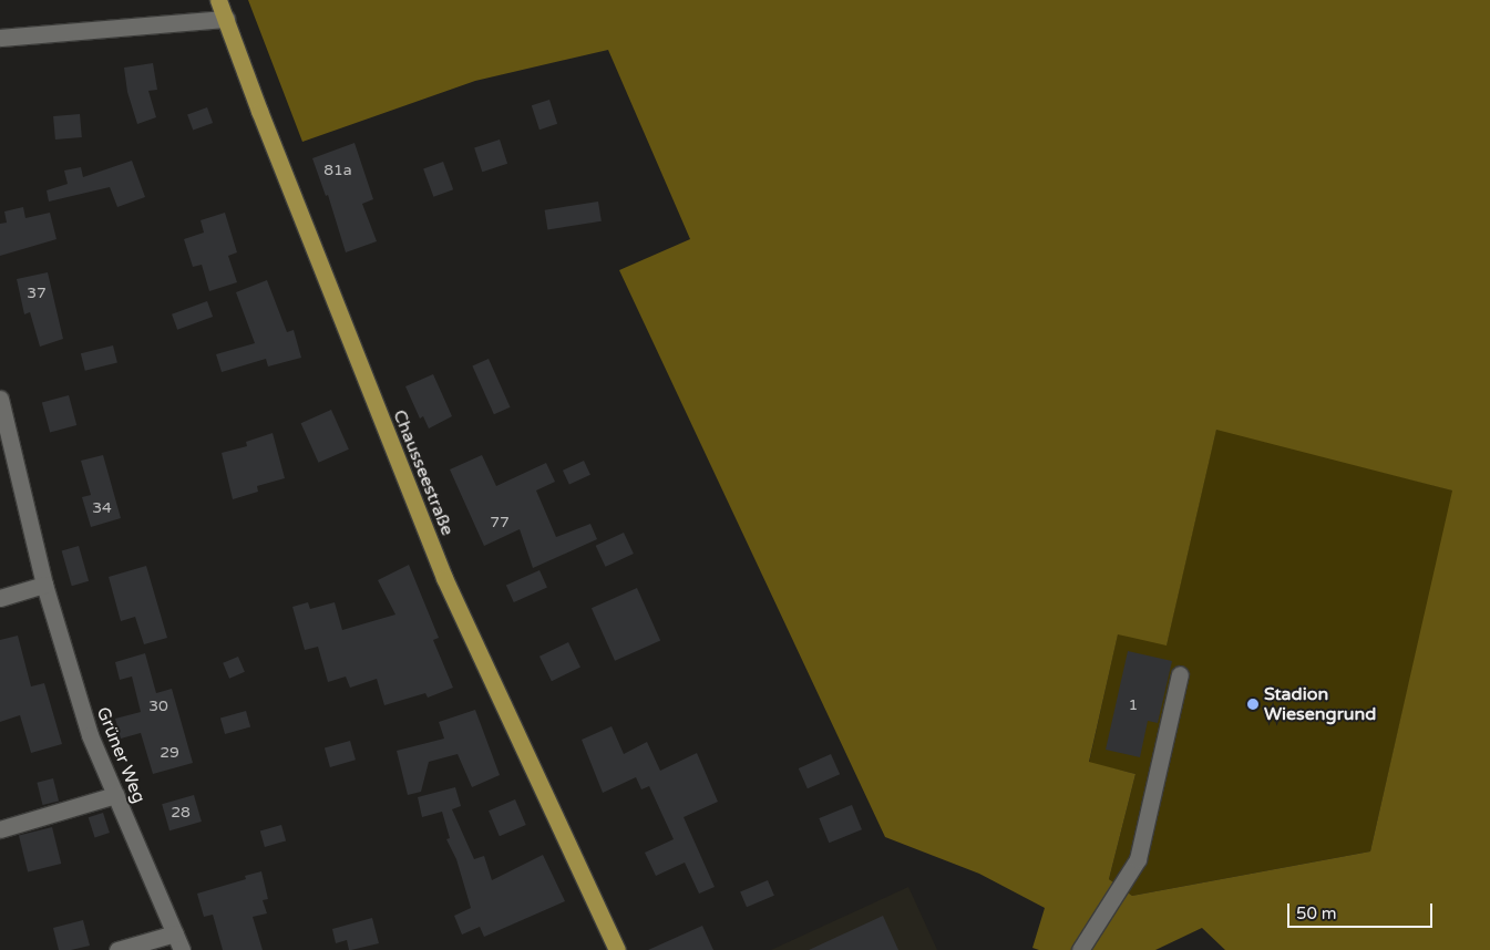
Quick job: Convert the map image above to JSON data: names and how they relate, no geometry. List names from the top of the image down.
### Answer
{
  "streets": {
    "main road": ["Chausseestraße"],
    "street": ["Grüner Weg"]
  },
  "places": ["Stadion Wiesengrund"],
  "house_numbers": [
    "81a",
    "37",
    "34",
    "77",
    "1",
    "30",
    "29",
    "28"
  ],
  "scale_bar": "50 m"
}
